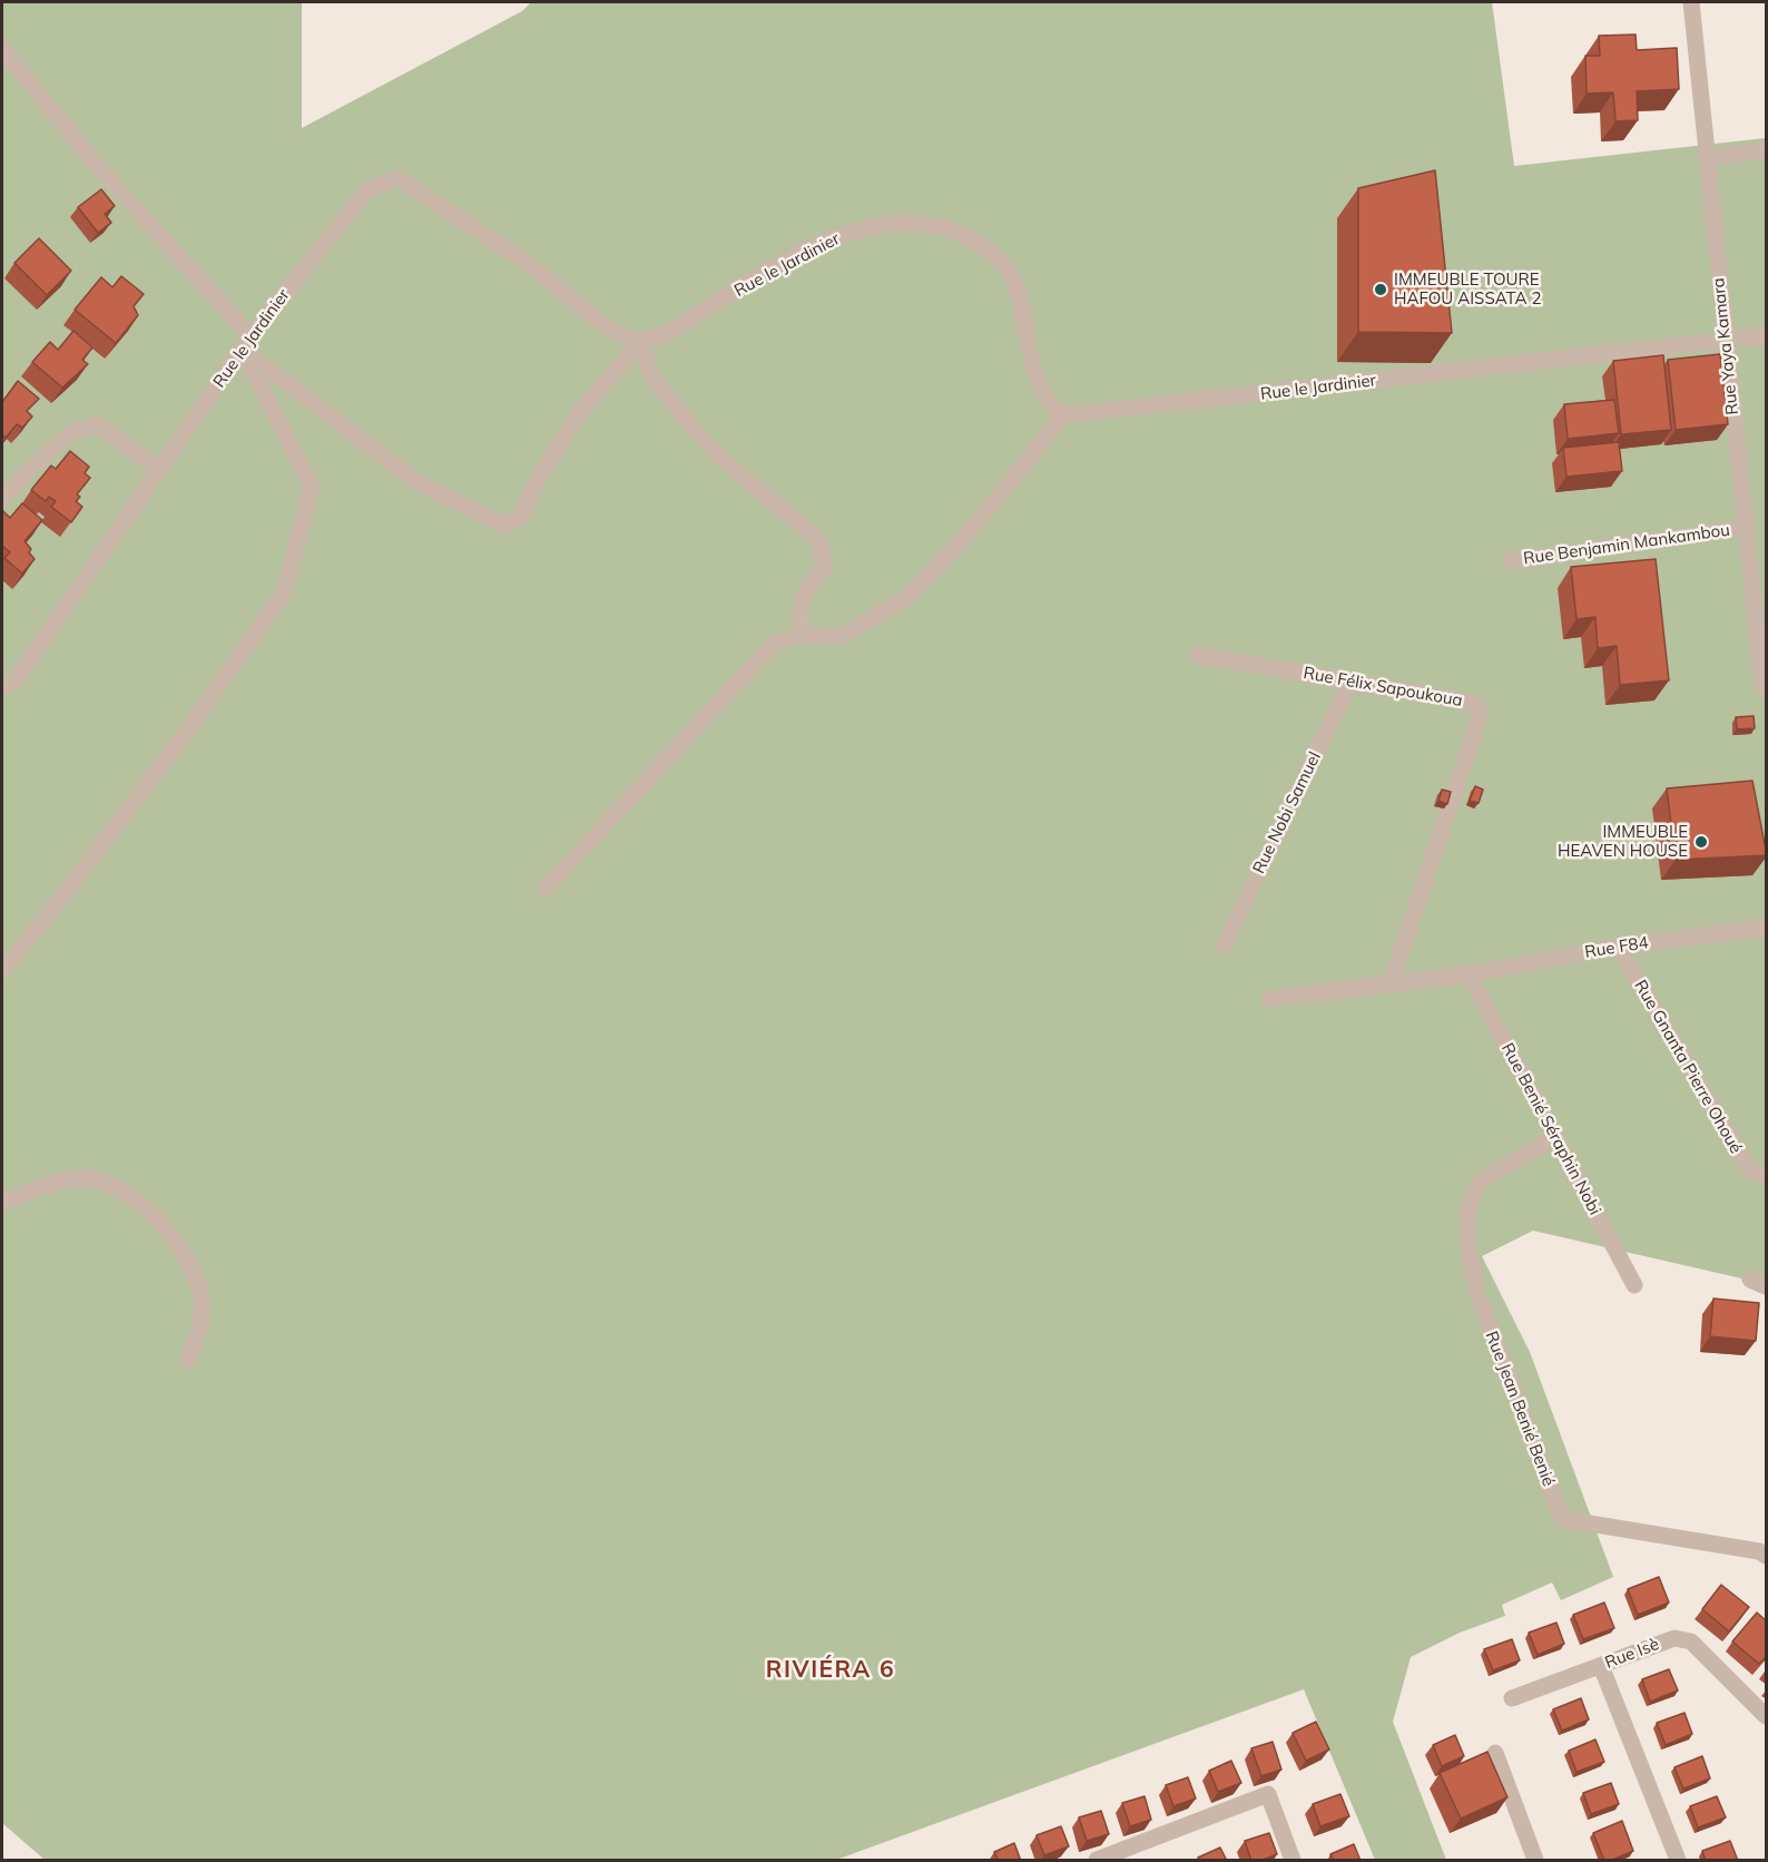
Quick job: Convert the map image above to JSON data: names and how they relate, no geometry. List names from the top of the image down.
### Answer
{
  "streets": {
    "street": [
      "Rue le Jardinier",
      "Rue Yaya Kamara",
      "Rue Benjamin Mankambou",
      "Rue Félix Sapoukoua",
      "Rue Nobi Samuel",
      "Rue F84",
      "Rue Gnanta Pierre Ohoué",
      "Rue Benié Séraphin Nobi",
      "Rue Jean Benié Benié",
      "Rue Isè"
    ]
  },
  "crossings": [
    ["Rue le Jardinier", "Rue Yaya Kamara"],
    ["Rue Yaya Kamara", "Rue Benjamin Mankambou"],
    ["Rue Félix Sapoukoua", "Rue Nobi Samuel"],
    ["Rue Félix Sapoukoua", "Rue F84"],
    ["Rue F84", "Rue Gnanta Pierre Ohoué"],
    ["Rue F84", "Rue Benié Séraphin Nobi"],
    ["Rue Benié Séraphin Nobi", "Rue Jean Benié Benié"]
  ],
  "districts": ["RIVIÉRA 6"],
  "places": ["IMMEUBLE TOURE HAFOU AISSATA 2", "IMMEUBLE HEAVEN HOUSE"]
}
